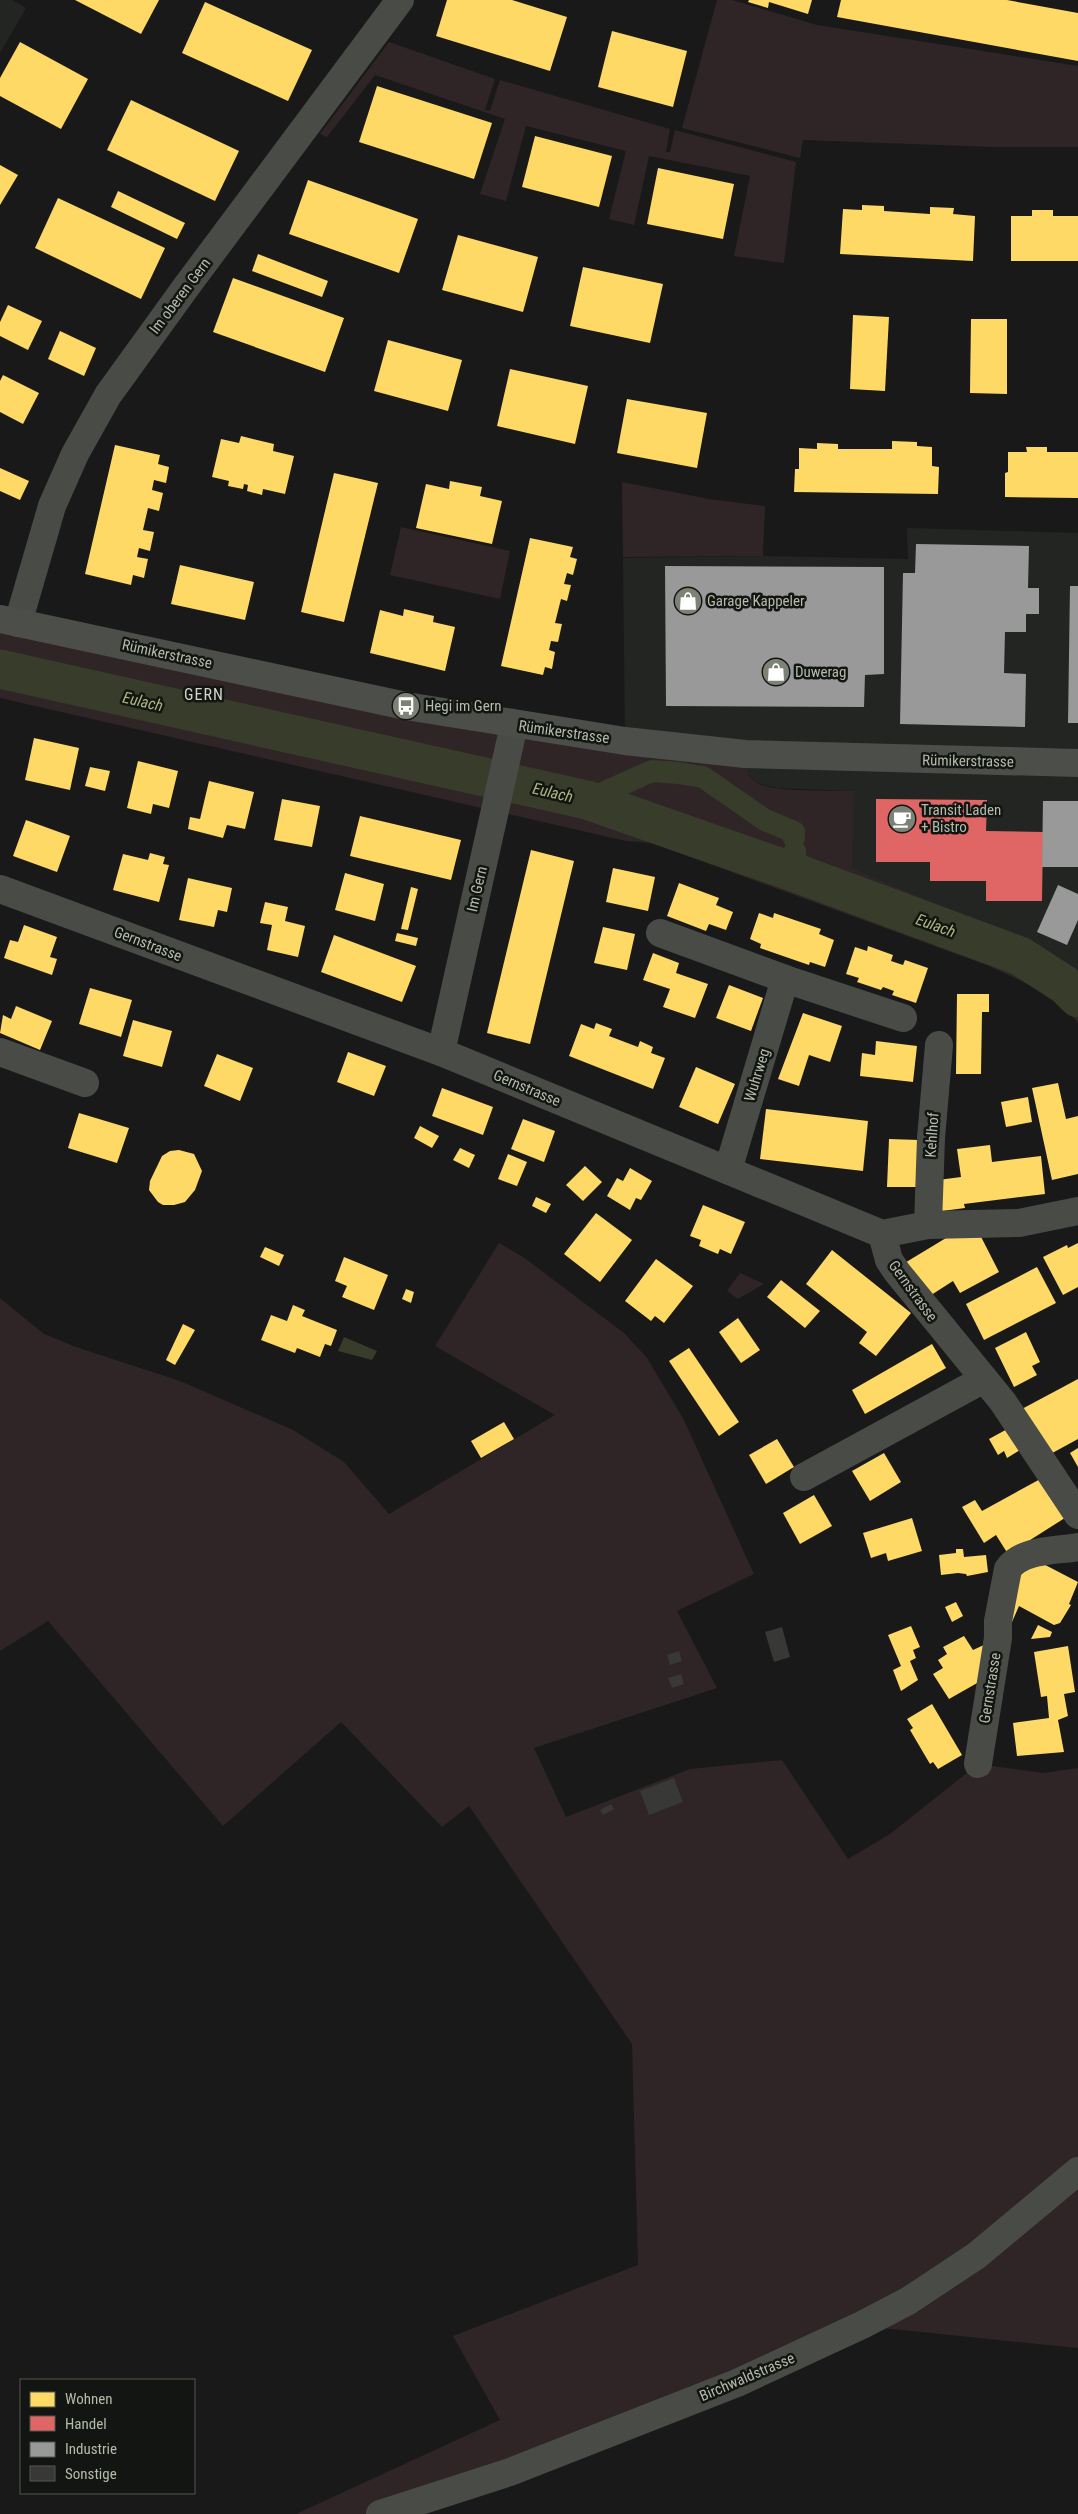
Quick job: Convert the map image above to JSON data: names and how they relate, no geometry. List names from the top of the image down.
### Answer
{
  "streets": {
    "main road": ["Rümikerstrasse"],
    "street": [
      "Im oberen Gern",
      "Im Gern",
      "Gernstrasse",
      "Wuhrweg",
      "Kehlhof",
      "Birchwaldstrasse"
    ]
  },
  "crossings": [
    ["Im oberen Gern", "Rümikerstrasse"],
    ["Rümikerstrasse", "Im Gern"],
    ["Im Gern", "Gernstrasse"],
    ["Gernstrasse", "Wuhrweg"]
  ],
  "districts": ["GERN"],
  "water": ["Eulach"],
  "places": {
    "shop": ["Garage Kappeler", "Duwerag"],
    "bus stop": ["Hegi im Gern"],
    "cafe": ["Transit Laden + Bistro"]
  },
  "legend": [
    "Wohnen",
    "Handel",
    "Industrie",
    "Sonstige"
  ]
}
